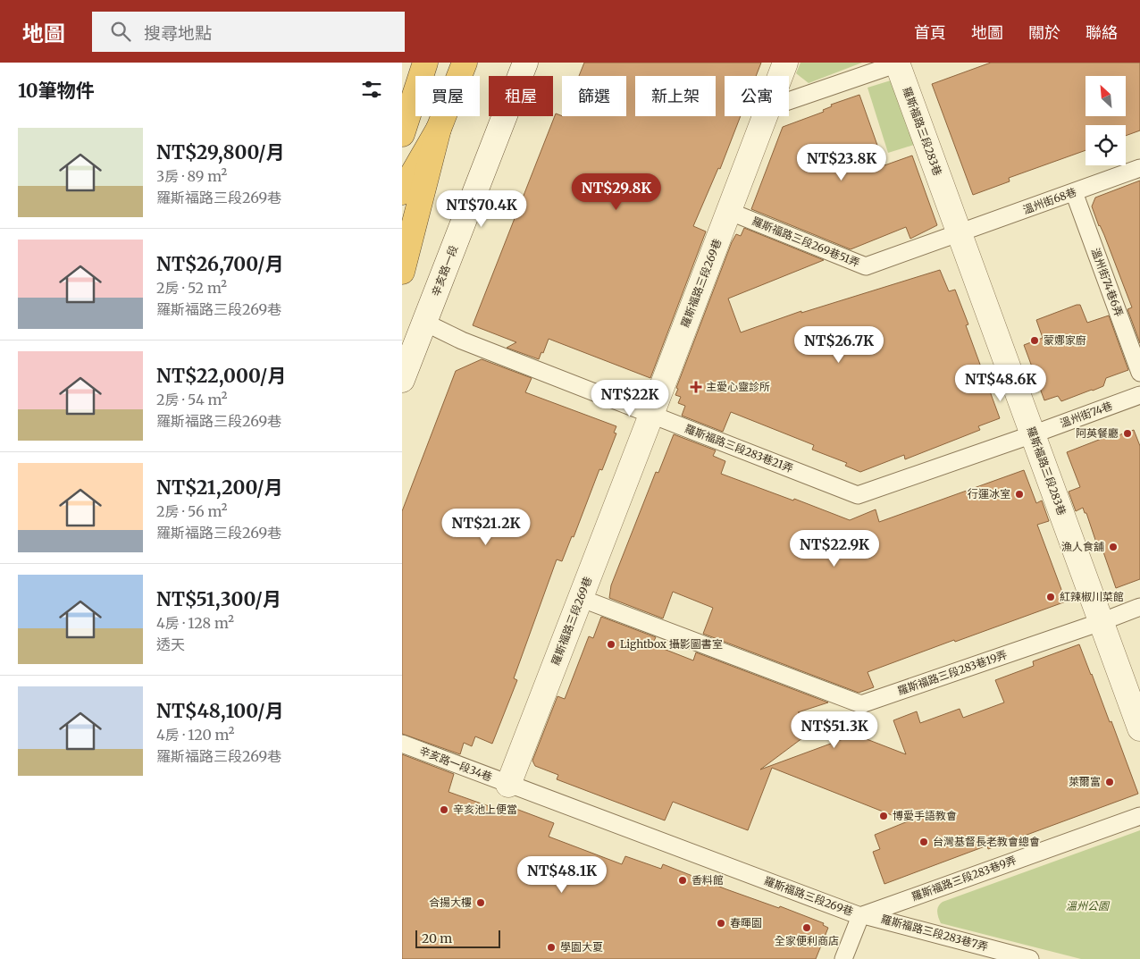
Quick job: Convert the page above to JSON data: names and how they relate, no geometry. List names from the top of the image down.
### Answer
{
  "streets": {
    "street": ["羅斯福路三段283巷", "辛亥路一段", "羅斯福路三段269巷"],
    "lane": [
      "溫州街68巷",
      "羅斯福路三段269巷51弄",
      "溫州街74巷6弄",
      "溫州街74巷",
      "羅斯福路三段283巷21弄",
      "羅斯福路三段283巷19弄",
      "辛亥路一段34巷",
      "羅斯福路三段283巷9弄",
      "羅斯福路三段283巷7弄"
    ]
  },
  "crossings": [
    ["羅斯福路三段283巷", "溫州街68巷"],
    ["羅斯福路三段283巷", "羅斯福路三段269巷51弄"],
    ["羅斯福路三段283巷", "溫州街74巷"],
    ["羅斯福路三段283巷", "羅斯福路三段283巷21弄"],
    ["羅斯福路三段283巷", "羅斯福路三段283巷19弄"],
    ["溫州街68巷", "羅斯福路三段269巷51弄"],
    ["溫州街68巷", "溫州街74巷6弄"],
    ["羅斯福路三段269巷51弄", "羅斯福路三段269巷"],
    ["辛亥路一段", "羅斯福路三段283巷21弄"],
    ["羅斯福路三段269巷", "羅斯福路三段283巷21弄"],
    ["羅斯福路三段269巷", "羅斯福路三段283巷19弄"],
    ["羅斯福路三段269巷", "辛亥路一段34巷"],
    ["羅斯福路三段269巷", "羅斯福路三段283巷9弄"],
    ["羅斯福路三段269巷", "羅斯福路三段283巷7弄"],
    ["溫州街74巷", "羅斯福路三段283巷21弄"],
    ["羅斯福路三段283巷9弄", "羅斯福路三段283巷7弄"]
  ],
  "parks": ["溫州公園"],
  "places": {
    "other": [
      "蒙娜家廚",
      "阿英餐廳",
      "行運冰室",
      "漁人食舖",
      "紅辣椒川菜館",
      "Lightbox 攝影圖書室",
      "萊爾富",
      "辛亥池上便當",
      "博愛手語教會",
      "台灣基督長老教會總會",
      "香料館",
      "合揚大樓",
      "春暉園",
      "全家便利商店",
      "學園大夏"
    ],
    "health": ["主愛心靈診所"]
  },
  "scale_bar": "20 m",
  "north": "top left",
  "page": {
    "header": "地圖",
    "search": "搜尋地點",
    "nav": [
      "首頁",
      "地圖",
      "關於",
      "聯絡"
    ],
    "heading": "10筆物件",
    "chip": [
      "買屋",
      "租屋",
      "篩選",
      "新上架",
      "公寓"
    ],
    "list": [
      {
        "name": "NT$29,800/月",
        "note": "3房 · 89 m² · 羅斯福路三段269巷"
      },
      {
        "name": "NT$26,700/月",
        "note": "2房 · 52 m² · 羅斯福路三段269巷"
      },
      {
        "name": "NT$22,000/月",
        "note": "2房 · 54 m² · 羅斯福路三段269巷"
      },
      {
        "name": "NT$21,200/月",
        "note": "2房 · 56 m² · 羅斯福路三段269巷"
      },
      {
        "name": "NT$51,300/月",
        "note": "4房 · 128 m² · 透天"
      },
      {
        "name": "NT$48,100/月",
        "note": "4房 · 120 m² · 羅斯福路三段269巷"
      }
    ],
    "price": [
      "NT$23.8K",
      "NT$29.8K",
      "NT$70.4K",
      "NT$26.7K",
      "NT$48.6K",
      "NT$22K",
      "NT$21.2K",
      "NT$22.9K",
      "NT$51.3K",
      "NT$48.1K"
    ],
    "scale": "20 m"
  }
}
